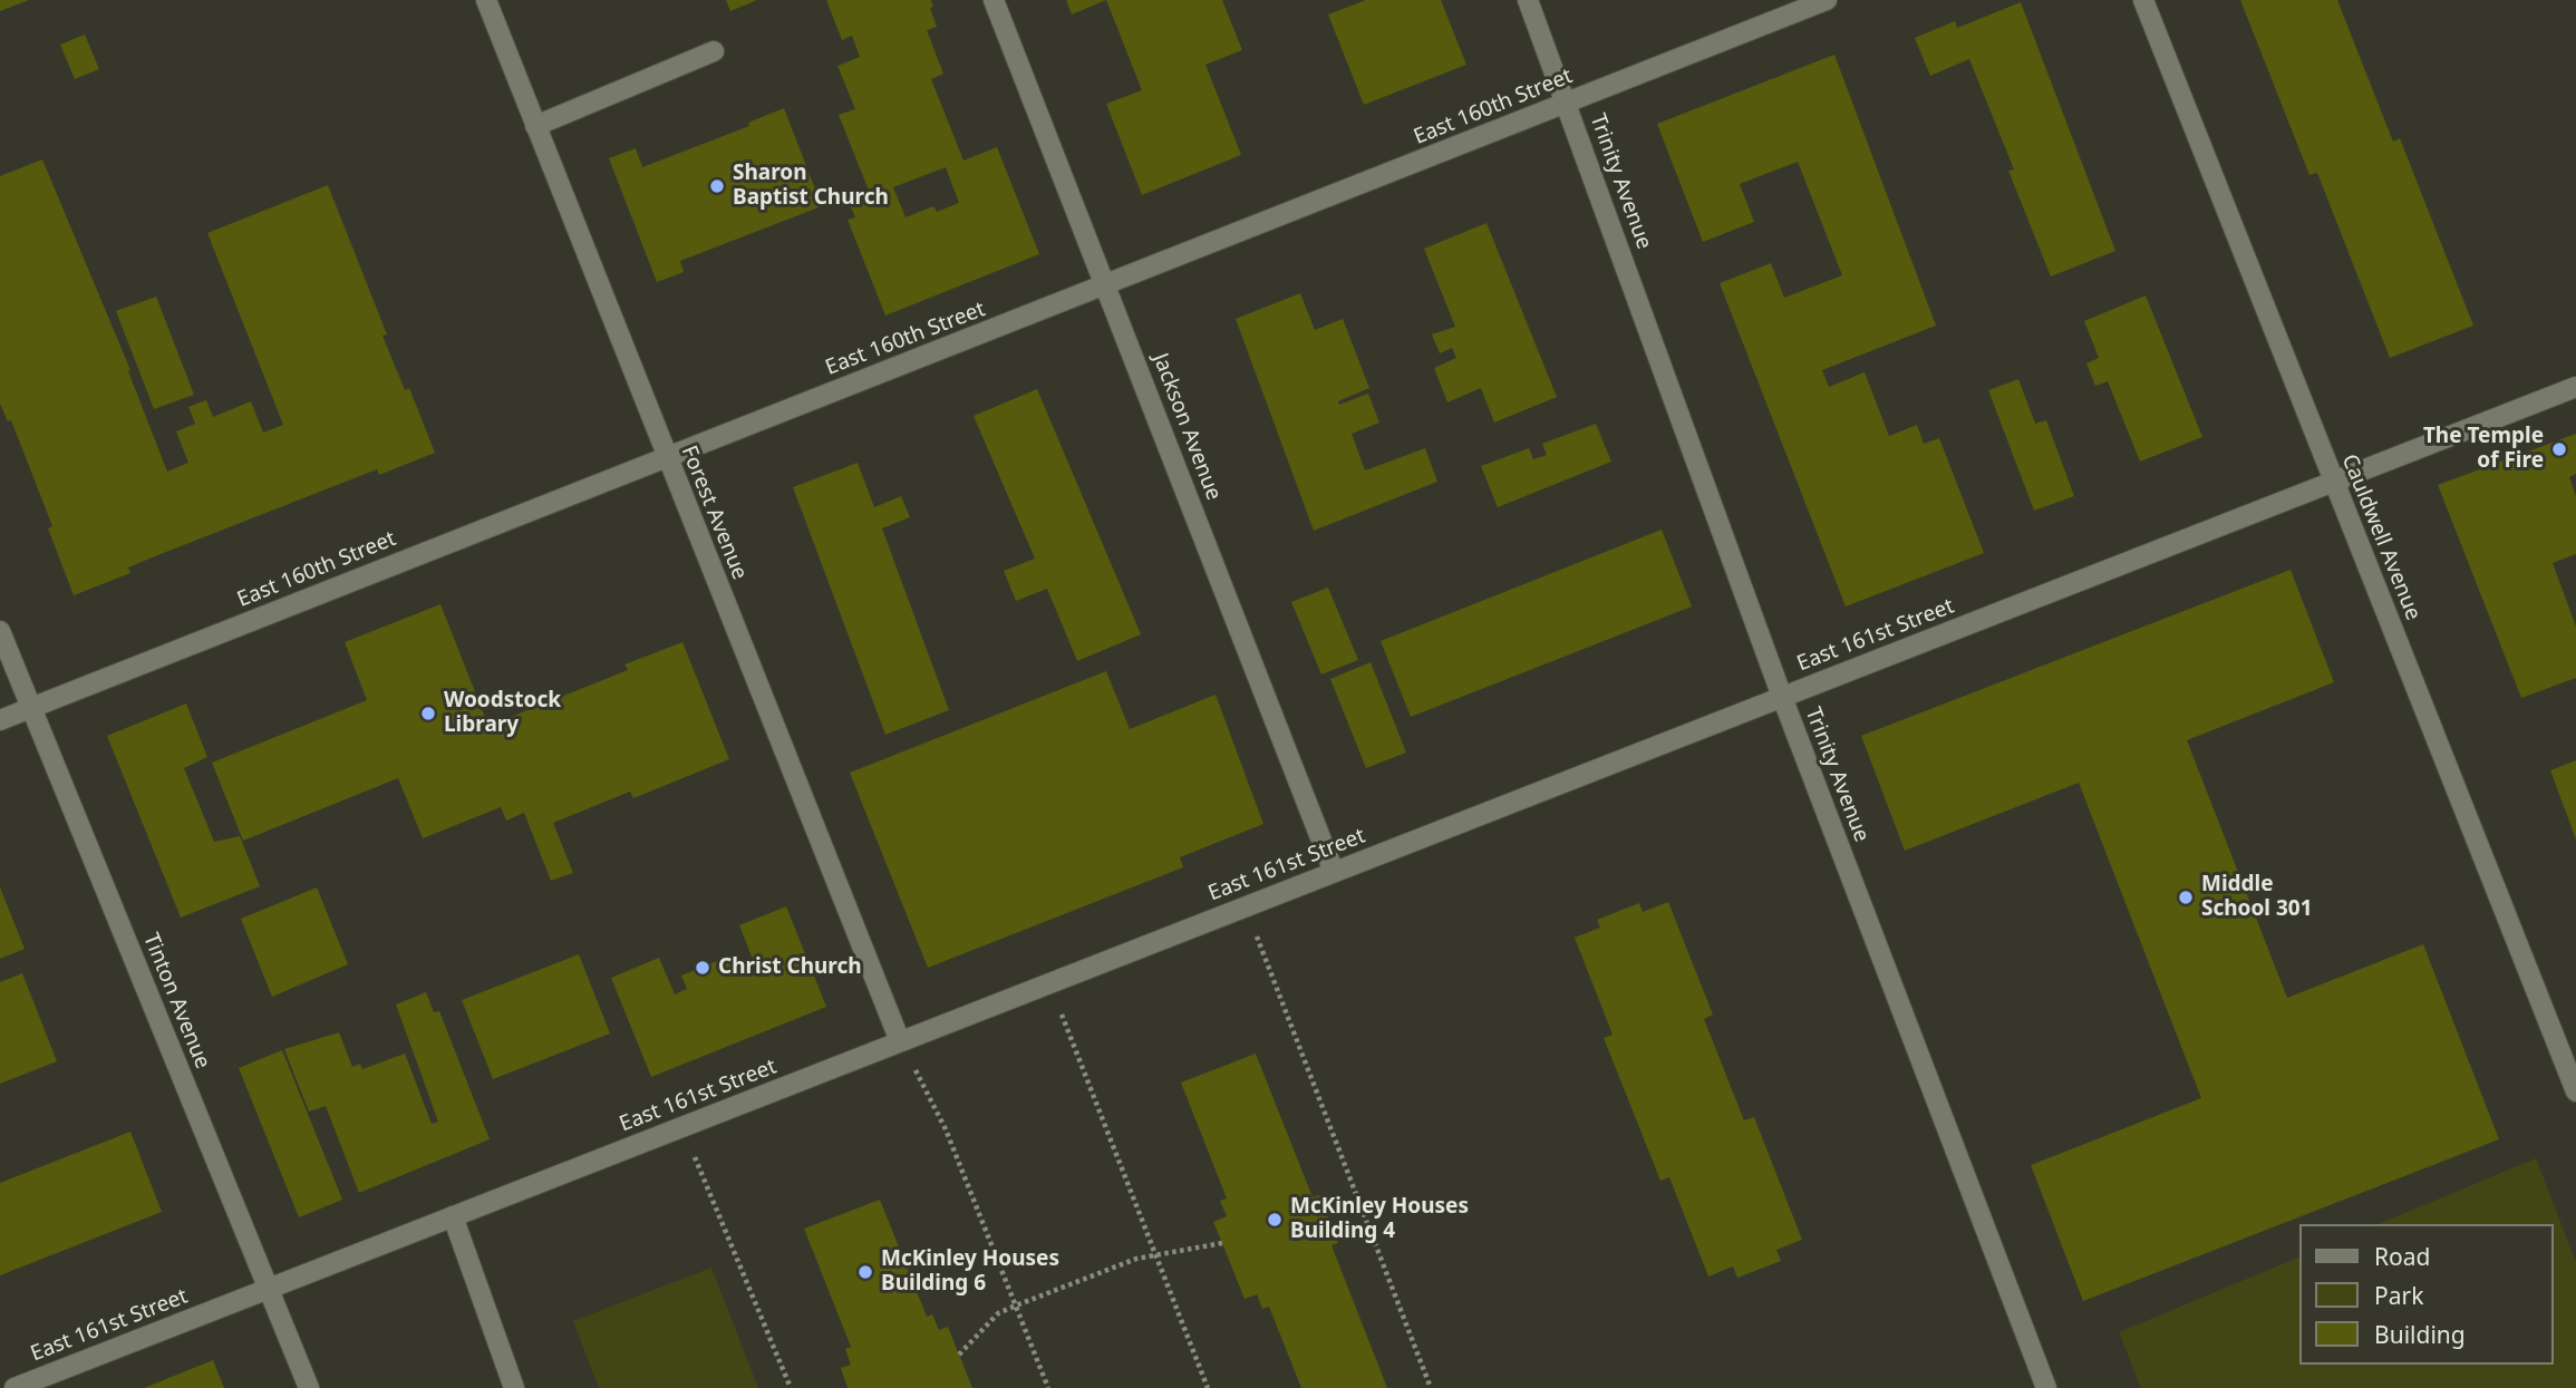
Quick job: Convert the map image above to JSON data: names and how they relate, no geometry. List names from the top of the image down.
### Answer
{
  "streets": {
    "street": [
      "East 160th Street",
      "Trinity Avenue",
      "Jackson Avenue",
      "Forest Avenue",
      "Cauldwell Avenue",
      "East 161st Street",
      "Tinton Avenue"
    ]
  },
  "crossings": [
    ["East 160th Street", "Trinity Avenue"],
    ["East 160th Street", "Jackson Avenue"],
    ["East 160th Street", "Forest Avenue"],
    ["East 160th Street", "Tinton Avenue"],
    ["Trinity Avenue", "East 161st Street"],
    ["Jackson Avenue", "East 161st Street"],
    ["Forest Avenue", "East 161st Street"],
    ["Cauldwell Avenue", "East 161st Street"],
    ["East 161st Street", "Tinton Avenue"]
  ],
  "places": [
    "Sharon Baptist Church",
    "The Temple of Fire",
    "Woodstock Library",
    "Middle School 301",
    "Christ Church",
    "McKinley Houses Building 4",
    "McKinley Houses Building 6"
  ],
  "legend": ["Road", "Park", "Building"]
}
